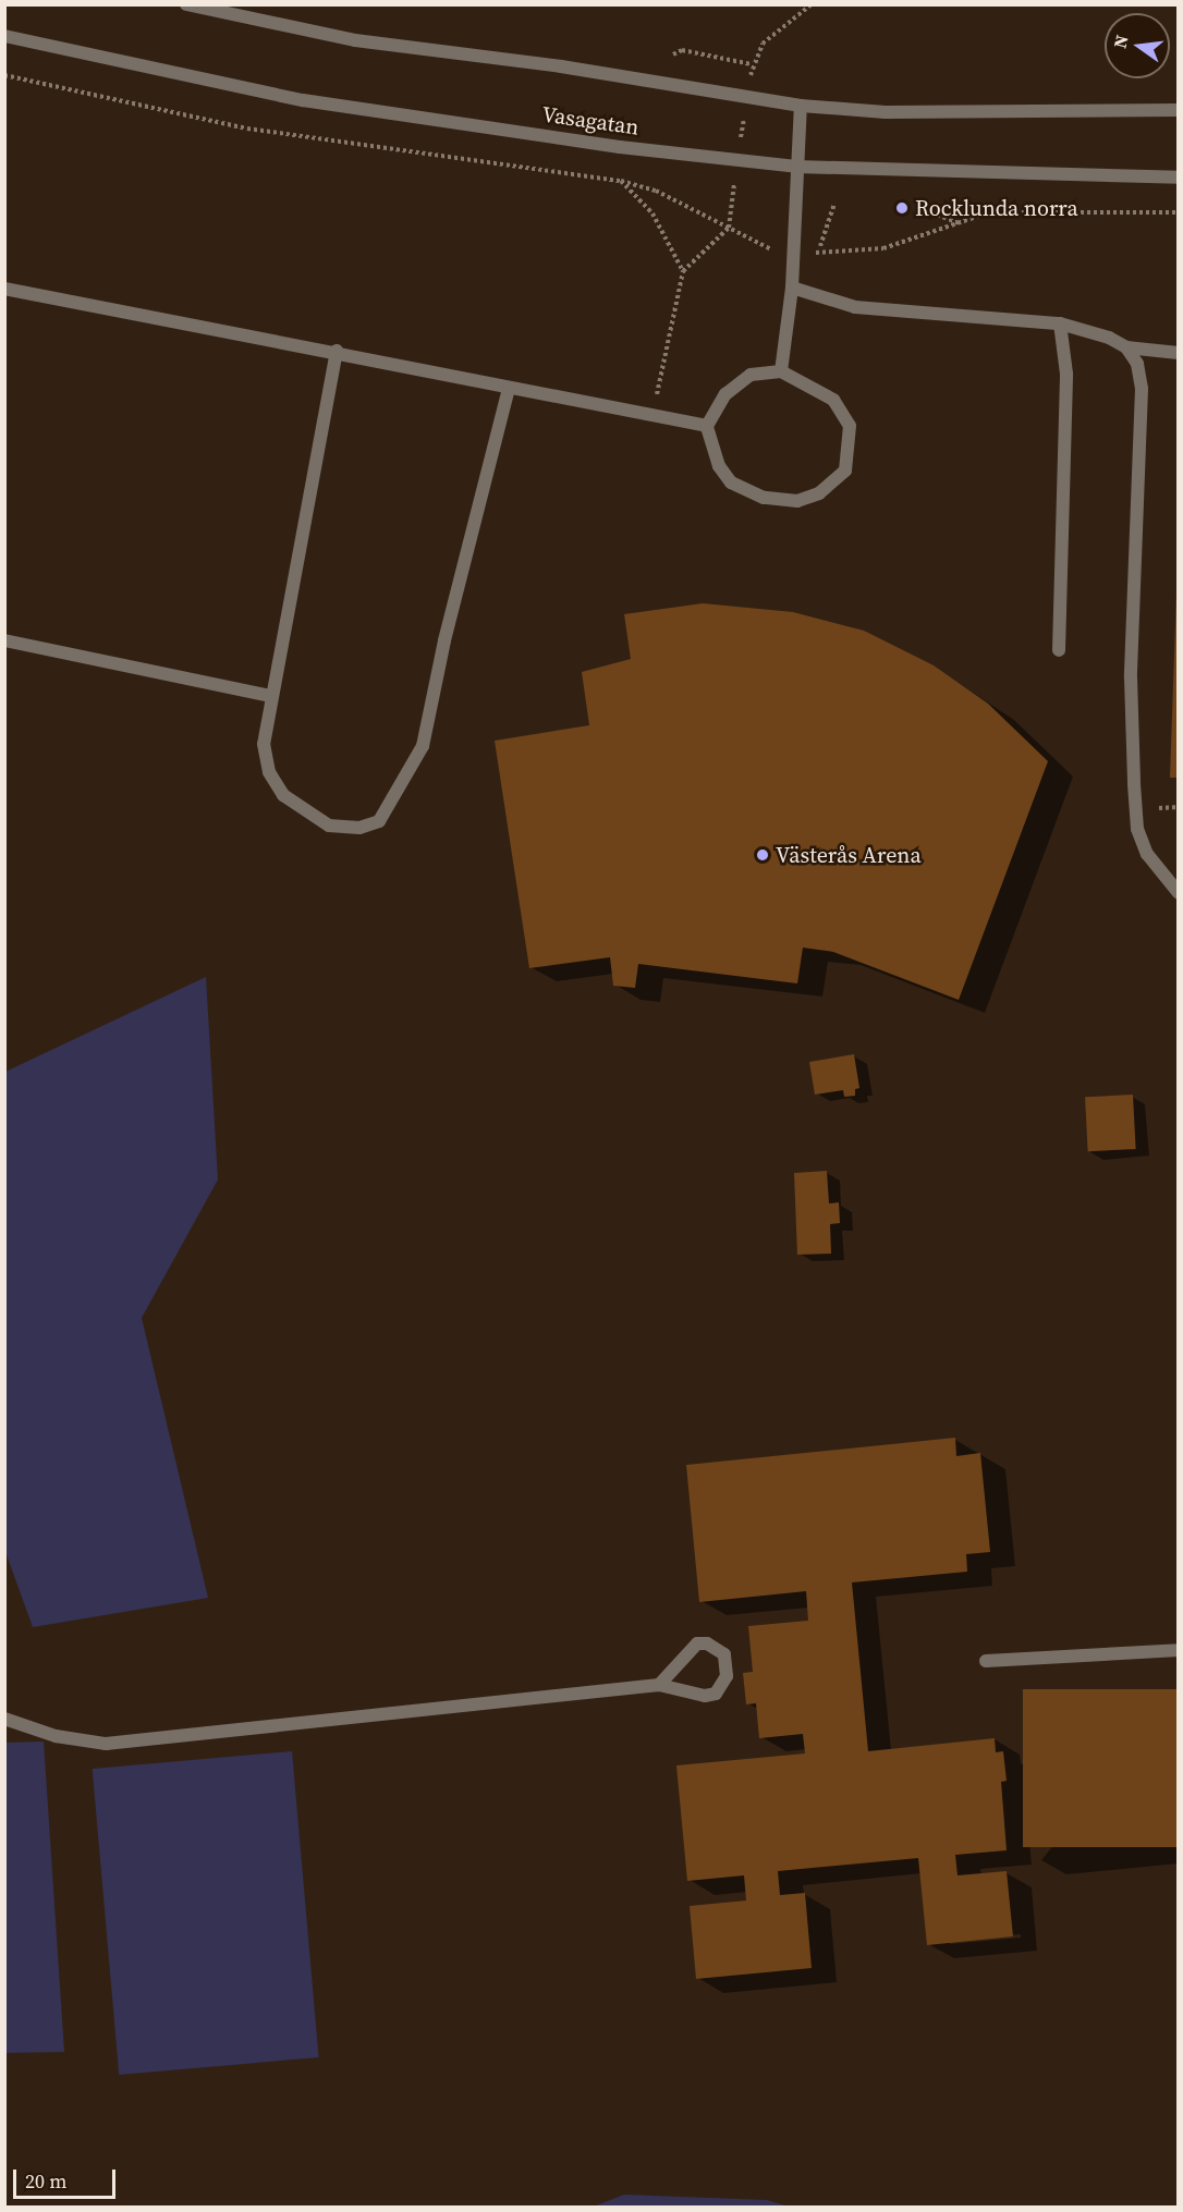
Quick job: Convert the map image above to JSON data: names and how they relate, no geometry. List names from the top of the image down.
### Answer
{
  "streets": {
    "street": ["Vasagatan"]
  },
  "places": ["Rocklunda norra", "Västerås Arena"],
  "scale_bar": "20 m",
  "north": "left"
}
